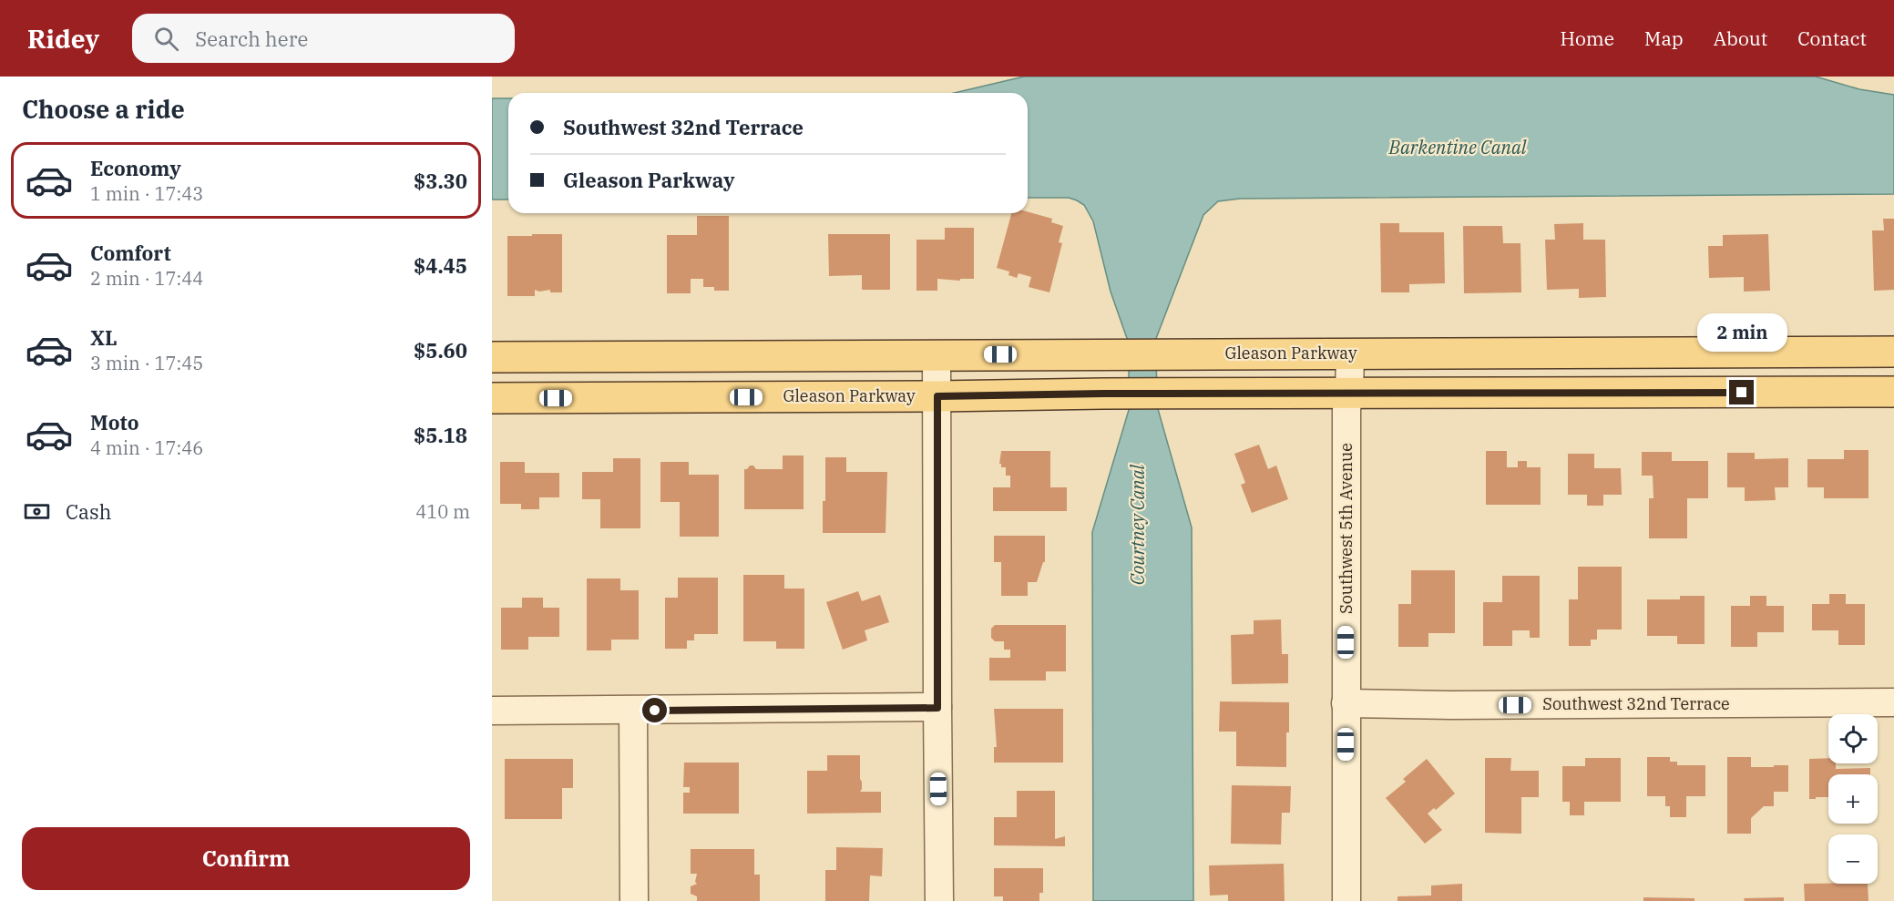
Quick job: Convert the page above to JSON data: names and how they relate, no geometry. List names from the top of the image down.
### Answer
{
  "streets": {
    "main road": ["Gleason Parkway"],
    "street": ["Southwest 5th Avenue", "Southwest 32nd Terrace"]
  },
  "crossings": [
    ["Gleason Parkway", "Southwest 5th Avenue"],
    ["Southwest 5th Avenue", "Southwest 32nd Terrace"]
  ],
  "water": ["Barkentine Canal", "Courtney Canal"],
  "page": {
    "header": "Ridey",
    "search": "Search here",
    "nav": [
      "Home",
      "Map",
      "About",
      "Contact"
    ],
    "heading": "Choose a ride",
    "banner": ["Southwest 32nd Terrace", "Gleason Parkway"],
    "list": [
      {
        "name": "Economy",
        "note": "1 min · 17:43",
        "value": "$3.30"
      },
      {
        "name": "Comfort",
        "note": "2 min · 17:44",
        "value": "$4.45"
      },
      {
        "name": "XL",
        "note": "3 min · 17:45",
        "value": "$5.60"
      },
      {
        "name": "Moto",
        "note": "4 min · 17:46",
        "value": "$5.18"
      }
    ],
    "bubble": "2 min",
    "pay": ["Cash", "410 m"],
    "map_buttons": ["+", "−"],
    "buttons": "Confirm"
  }
}
